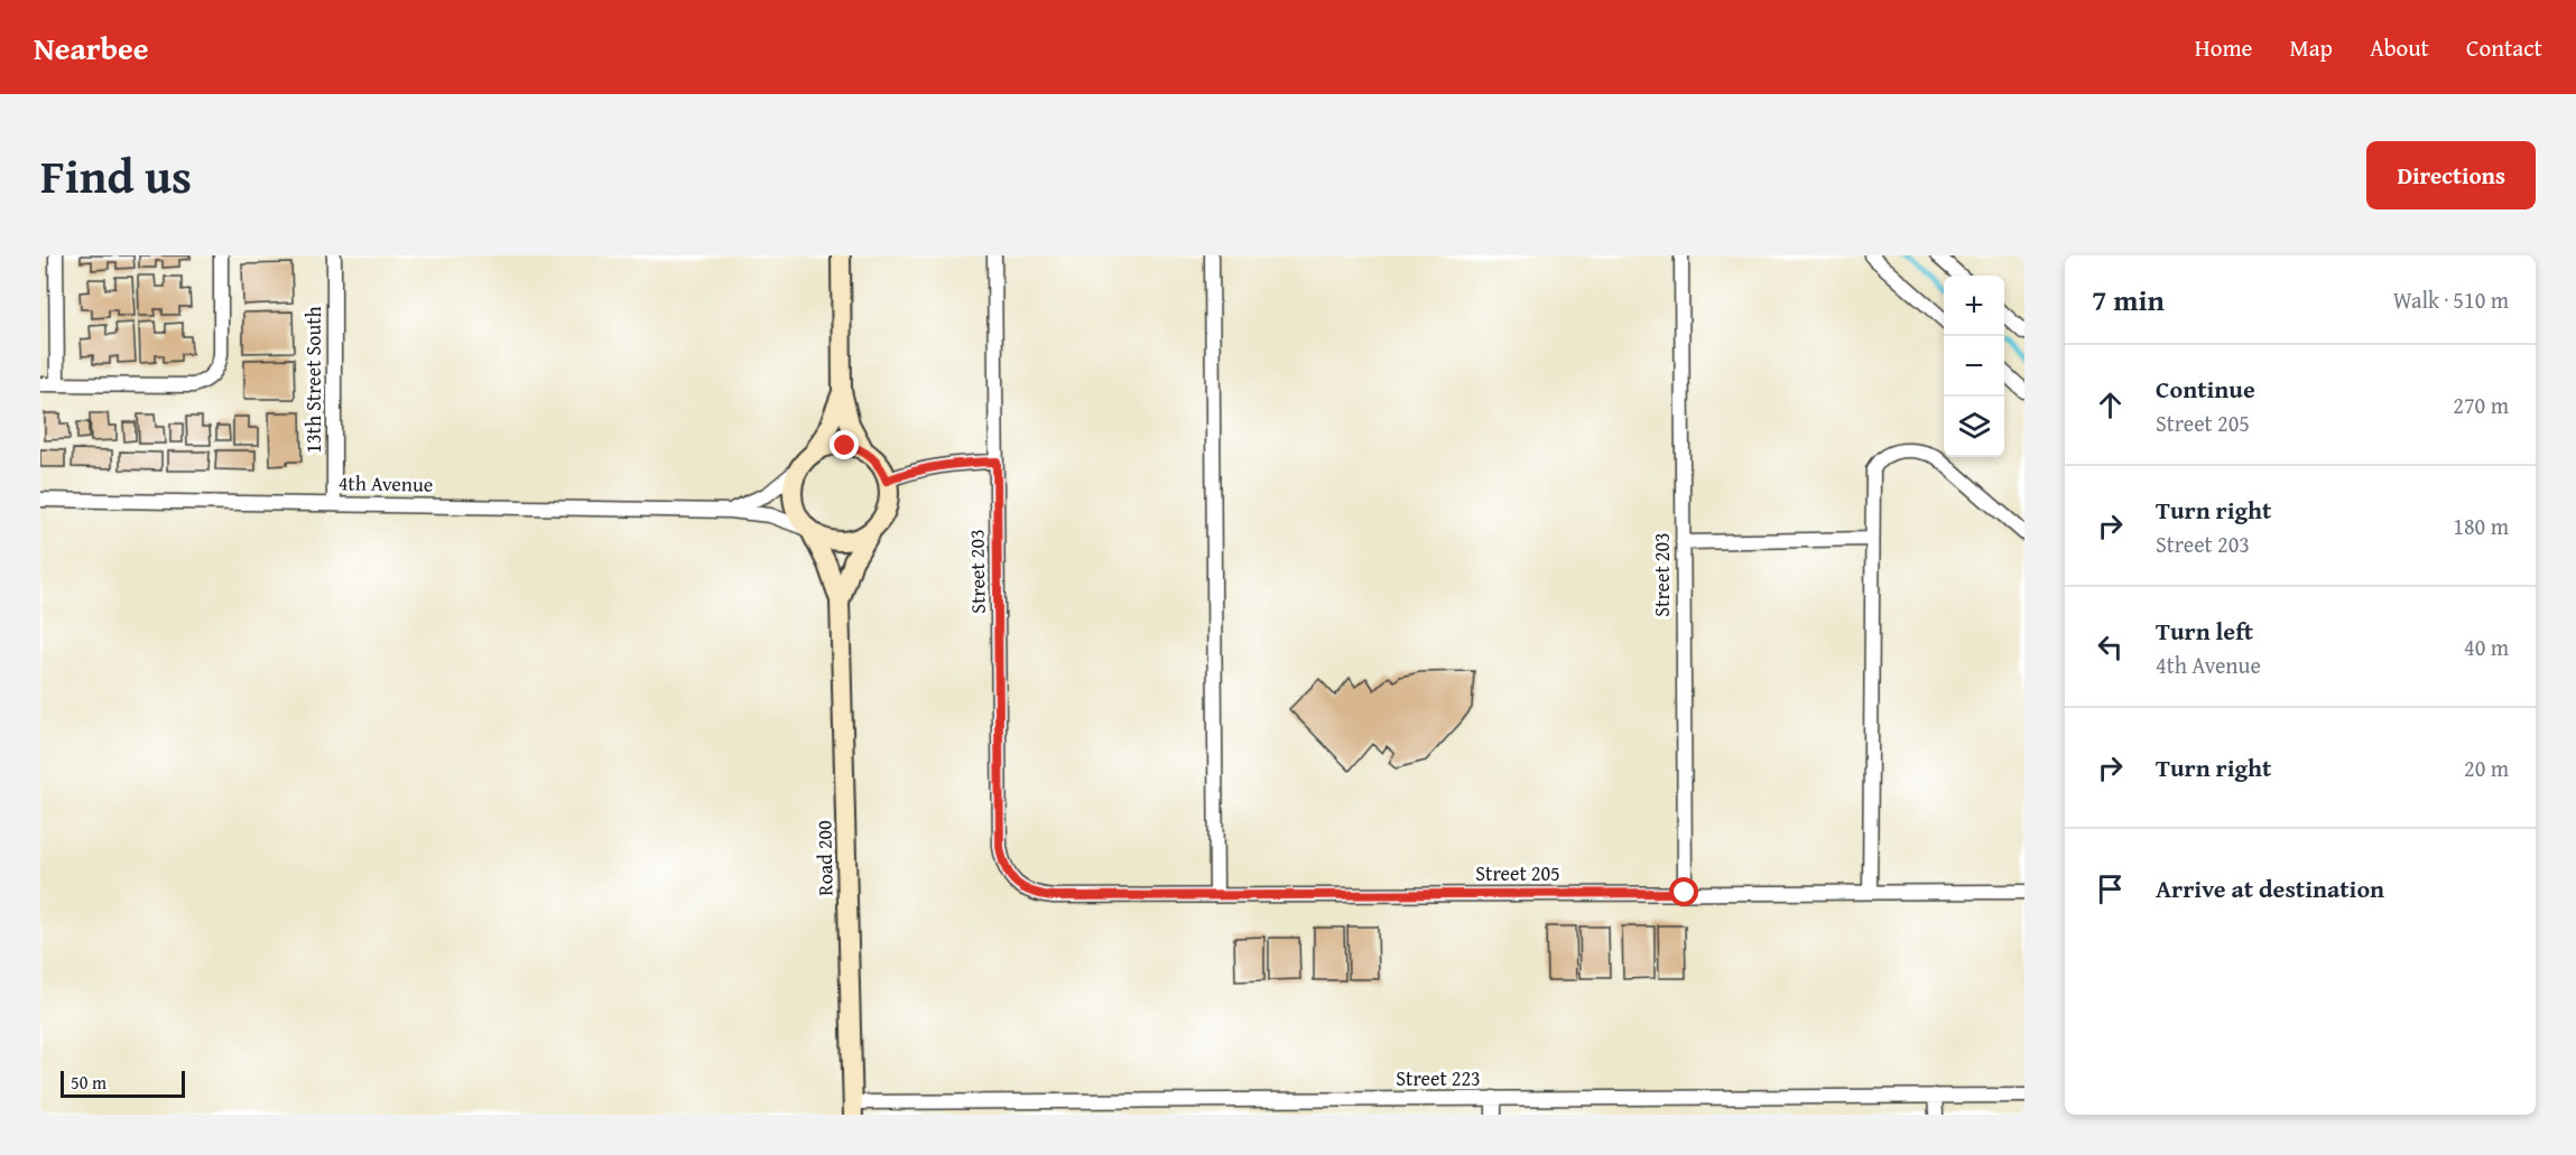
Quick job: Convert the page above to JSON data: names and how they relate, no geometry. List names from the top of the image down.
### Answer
{
  "streets": {
    "main road": ["Road 200"],
    "street": [
      "13th Street South",
      "4th Avenue",
      "Street 203",
      "Street 205",
      "Street 223"
    ]
  },
  "crossings": [
    ["13th Street South", "4th Avenue"],
    ["4th Avenue", "Road 200"],
    ["Street 203", "Street 205"],
    ["Road 200", "Street 223"]
  ],
  "scale_bar": "50 m",
  "page": {
    "header": "Nearbee",
    "nav": [
      "Home",
      "Map",
      "About",
      "Contact"
    ],
    "title": "Find us",
    "buttons": "Directions",
    "heading": ["7 min", "Walk · 510 m"],
    "map_buttons": ["+", "−"],
    "list": [
      ["Continue", "Street 205", "270 m"],
      ["Turn right", "Street 203", "180 m"],
      ["Turn left", "4th Avenue", "40 m"],
      ["Turn right", "20 m"],
      "Arrive at destination"
    ],
    "scale": "50 m"
  }
}
